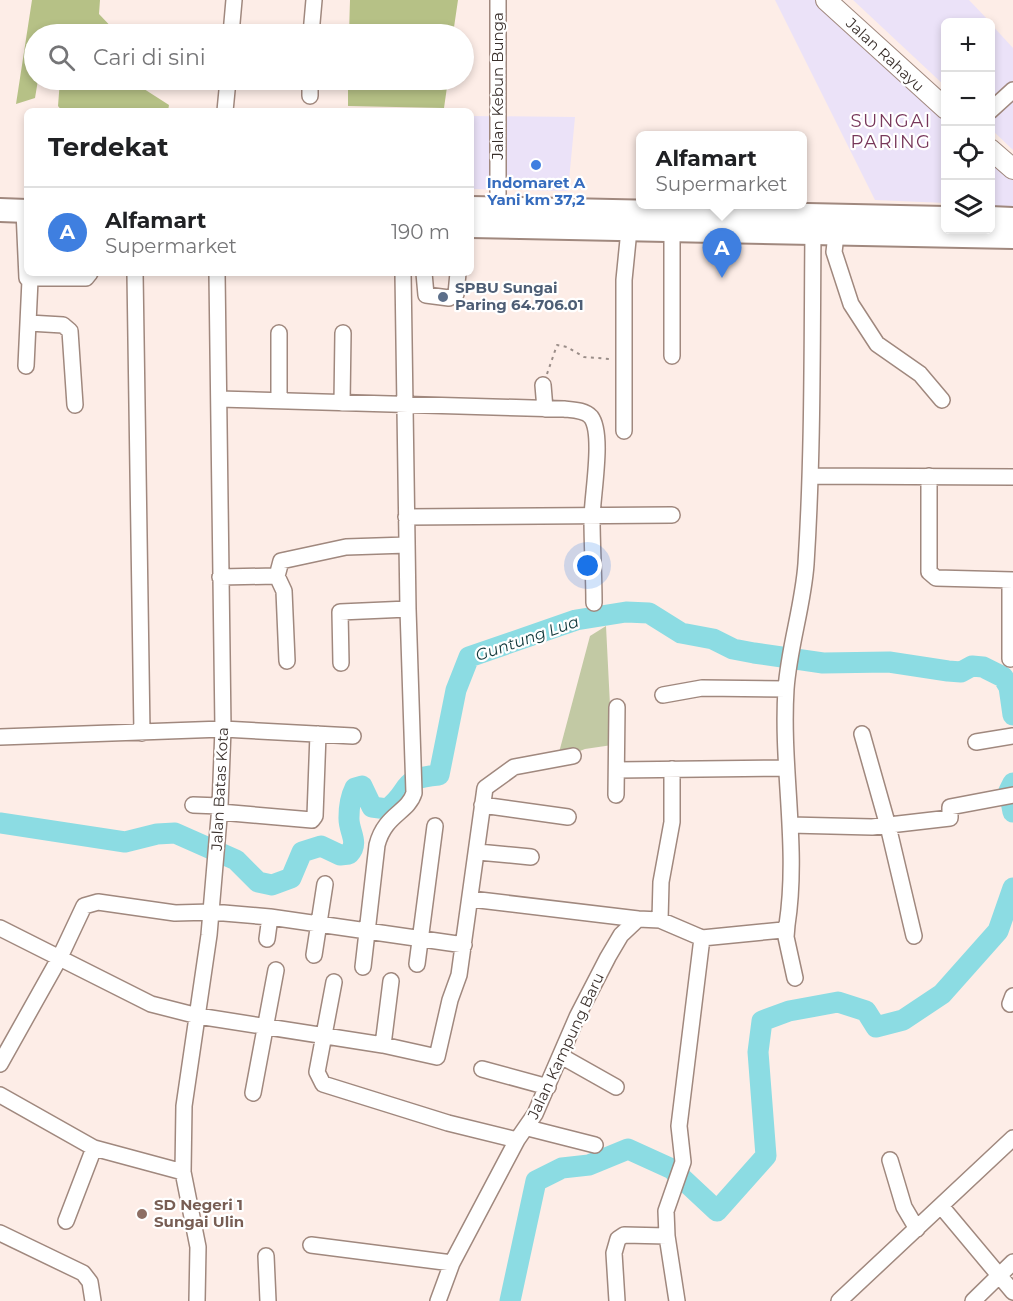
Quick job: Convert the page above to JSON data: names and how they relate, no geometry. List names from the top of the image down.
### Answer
{
  "streets": {
    "main road": ["Jalan Rahayu"],
    "street": ["Jalan Kebun Bunga", "Jalan Batas Kota", "Jalan Kampung Baru"]
  },
  "districts": ["SUNGAI PARING"],
  "water": ["Guntung Lua"],
  "places": ["Indomaret A Yani km 37,2", "SPBU Sungai Paring 64.706.01", "SD Negeri 1 Sungai Ulin"],
  "page": {
    "map_buttons": ["+", "−"],
    "search": "Cari di sini",
    "heading": "Terdekat",
    "popup": ["Alfamart", "Supermarket"],
    "list": [
      {
        "mark": "A",
        "name": "Alfamart",
        "note": "Supermarket",
        "value": "190 m"
      }
    ],
    "pins": "A"
  }
}
